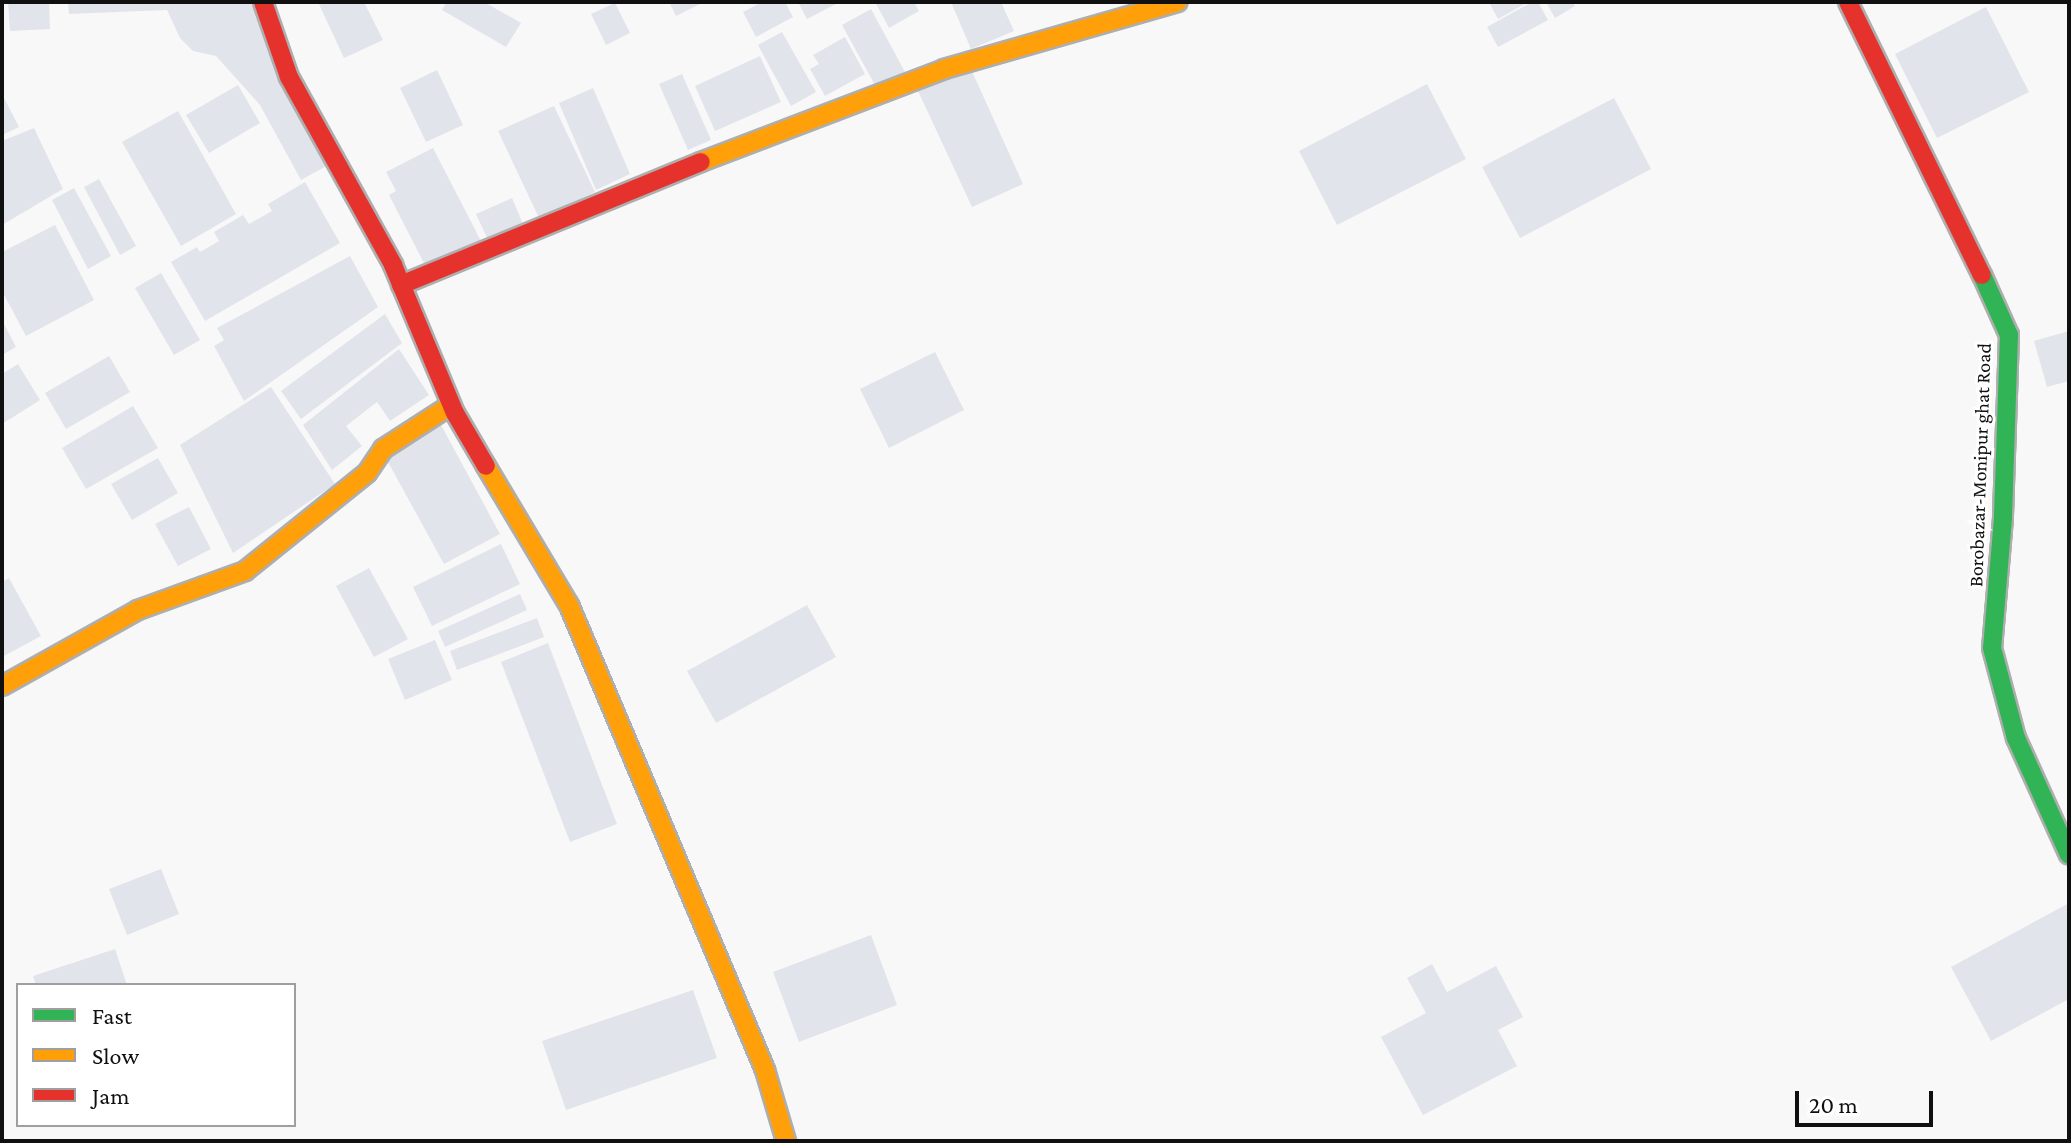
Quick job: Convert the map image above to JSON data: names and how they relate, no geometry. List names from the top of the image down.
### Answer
{
  "streets": {
    "street": ["Borobazar-Monipur ghat Road"]
  },
  "legend": ["Fast", "Slow", "Jam"],
  "scale_bar": "20 m"
}
